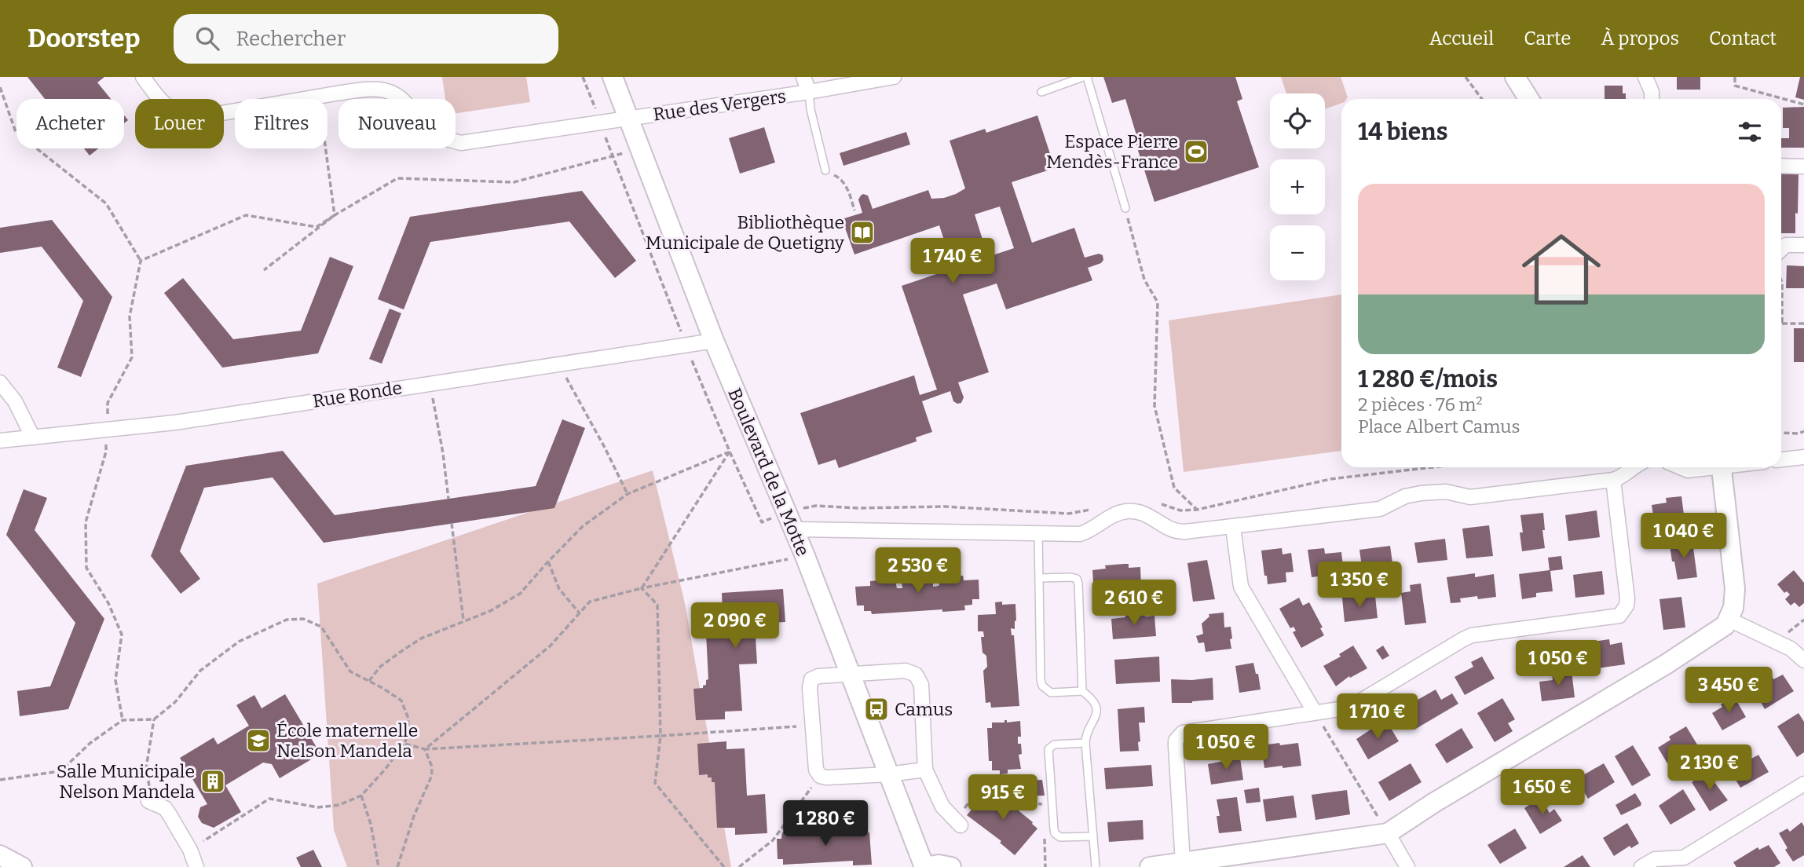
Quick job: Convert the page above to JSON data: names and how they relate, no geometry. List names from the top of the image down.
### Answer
{
  "streets": {
    "street": ["Rue des Vergers", "Rue Ronde", "Boulevard de la Motte"]
  },
  "crossings": [
    ["Rue des Vergers", "Boulevard de la Motte"],
    ["Rue Ronde", "Boulevard de la Motte"]
  ],
  "places": {
    "sports": ["Espace Pierre Mendès-France"],
    "library": ["Bibliothèque Municipale de Quetigny"],
    "bus stop": ["Camus"],
    "school or university": ["École maternelle Nelson Mandela"],
    "building": ["Salle Municipale Nelson Mandela"]
  },
  "page": {
    "header": "Doorstep",
    "search": "Rechercher",
    "nav": [
      "Accueil",
      "Carte",
      "À propos",
      "Contact"
    ],
    "map_buttons": ["+", "−"],
    "chip": [
      "Acheter",
      "Louer",
      "Filtres",
      "Nouveau"
    ],
    "heading": "14 biens",
    "list": [
      {
        "name": "1 280 €/mois",
        "note": "2 pièces · 76 m² · Place Albert Camus"
      }
    ],
    "price": [
      "1 740 €",
      "1 040 €",
      "2 530 €",
      "1 350 €",
      "2 610 €",
      "2 090 €",
      "1 050 €",
      "3 450 €",
      "1 710 €",
      "1 050 €",
      "2 130 €",
      "1 650 €",
      "915 €",
      "1 280 €"
    ]
  }
}
